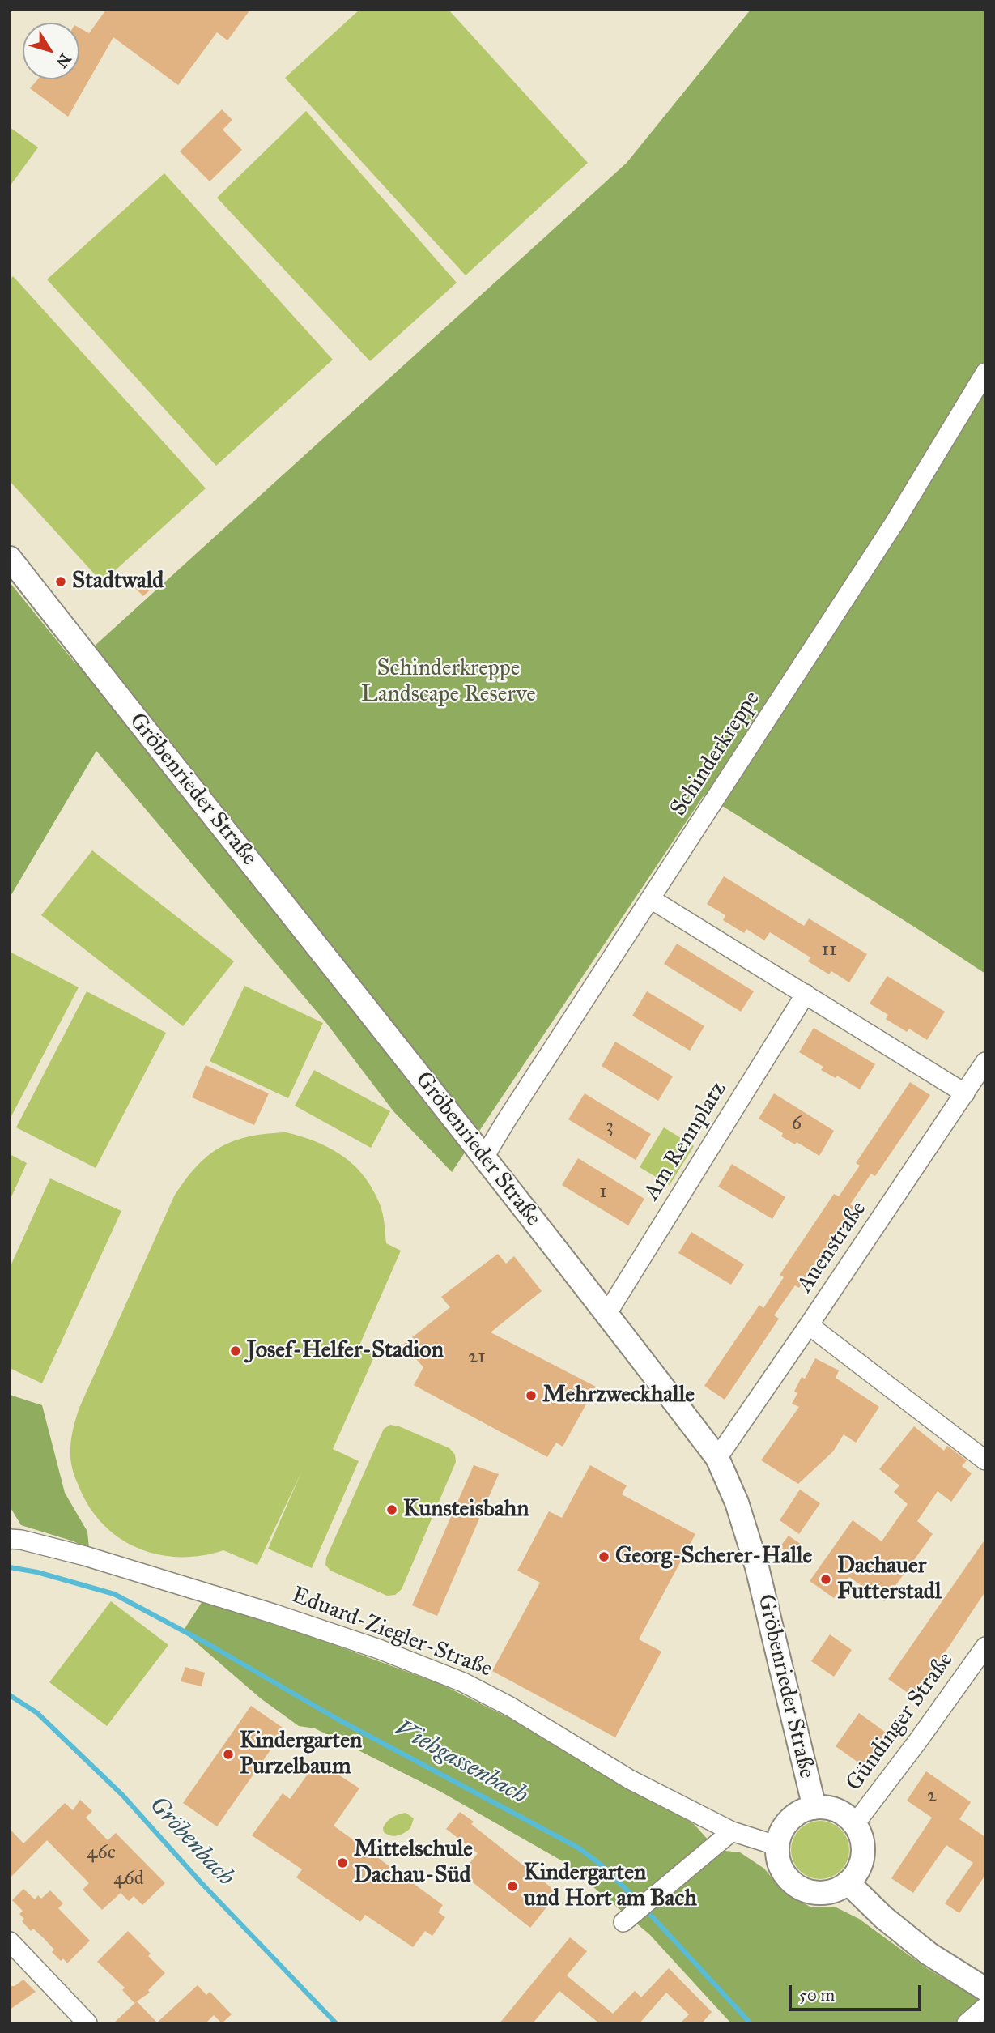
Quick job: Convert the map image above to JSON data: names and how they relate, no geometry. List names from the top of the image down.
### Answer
{
  "streets": {
    "street": [
      "Schinderkreppe",
      "Gröbenrieder Straße",
      "Am Rennplatz",
      "Auenstraße",
      "Eduard-Ziegler-Straße",
      "Gündinger Straße"
    ]
  },
  "crossings": [
    ["Schinderkreppe", "Gröbenrieder Straße"],
    ["Gröbenrieder Straße", "Am Rennplatz"],
    ["Gröbenrieder Straße", "Auenstraße"],
    ["Gröbenrieder Straße", "Eduard-Ziegler-Straße"],
    ["Gröbenrieder Straße", "Gündinger Straße"],
    ["Eduard-Ziegler-Straße", "Gündinger Straße"]
  ],
  "water": ["Viehgassenbach", "Gröbenbach"],
  "parks": ["Schinderkreppe Landscape Reserve"],
  "places": [
    "Stadtwald",
    "Josef-Helfer-Stadion",
    "Mehrzweckhalle",
    "Kunsteisbahn",
    "Georg-Scherer-Halle",
    "Dachauer Futterstadl",
    "Kindergarten Purzelbaum",
    "Mittelschule Dachau-Süd",
    "Kindergarten und Hort am Bach"
  ],
  "house_numbers": [
    "11",
    "6",
    "3",
    "1",
    "21",
    "2",
    "46c",
    "46d"
  ],
  "scale_bar": "50 m",
  "north": "bottom right"
}
